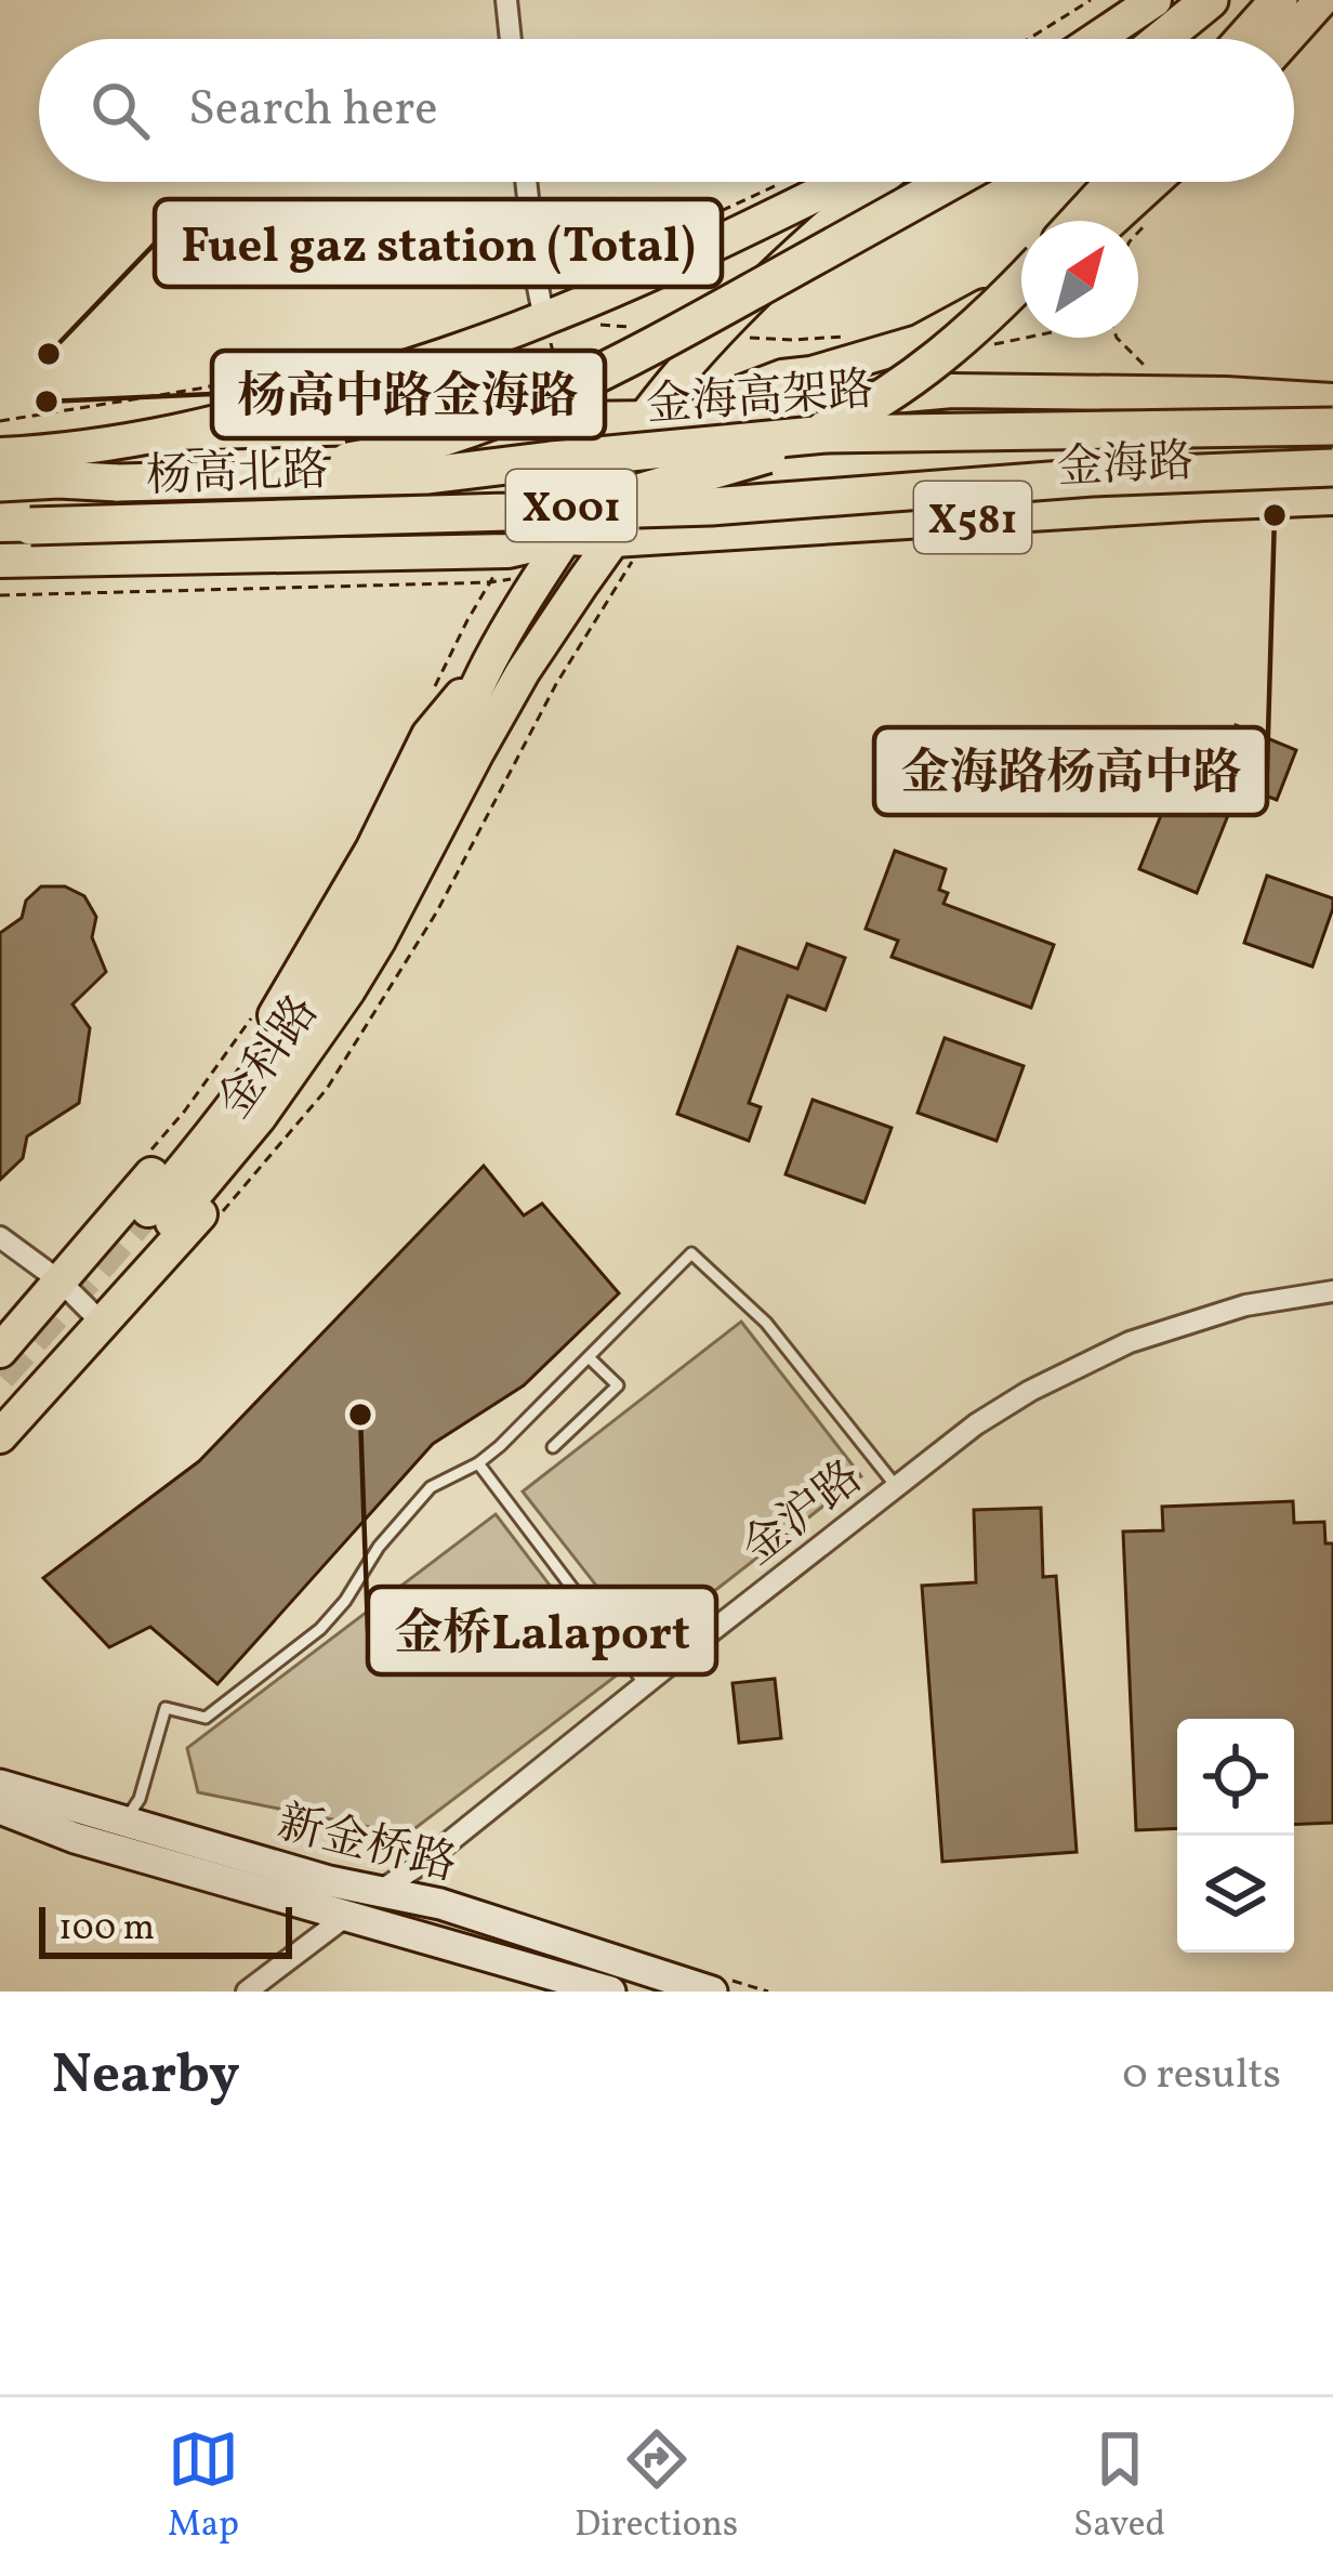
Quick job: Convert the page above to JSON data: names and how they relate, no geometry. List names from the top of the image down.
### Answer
{
  "streets": {
    "highway": ["金海高架路", "杨高北路", "X001"],
    "main road": ["金海路", "X581", "金科路"],
    "street": ["金沪路", "新金桥路"]
  },
  "crossings": [
    ["金海高架路", "杨高北路"],
    ["金海高架路", "X001"],
    ["金海路", "杨高北路"],
    ["金海路", "X001"],
    ["金海路", "金科路"],
    ["杨高北路", "X001"],
    ["X001", "金科路"],
    ["金沪路", "新金桥路"]
  ],
  "places": [
    "Fuel gaz station (Total)",
    "杨高中路金海路",
    "金海路杨高中路",
    "金桥Lalaport"
  ],
  "scale_bar": "100 m",
  "north": "top right",
  "page": {
    "search": "Search here",
    "scale": "100 m",
    "heading": ["Nearby", "0 results"],
    "nav": ["Map", "Directions", "Saved"]
  }
}
